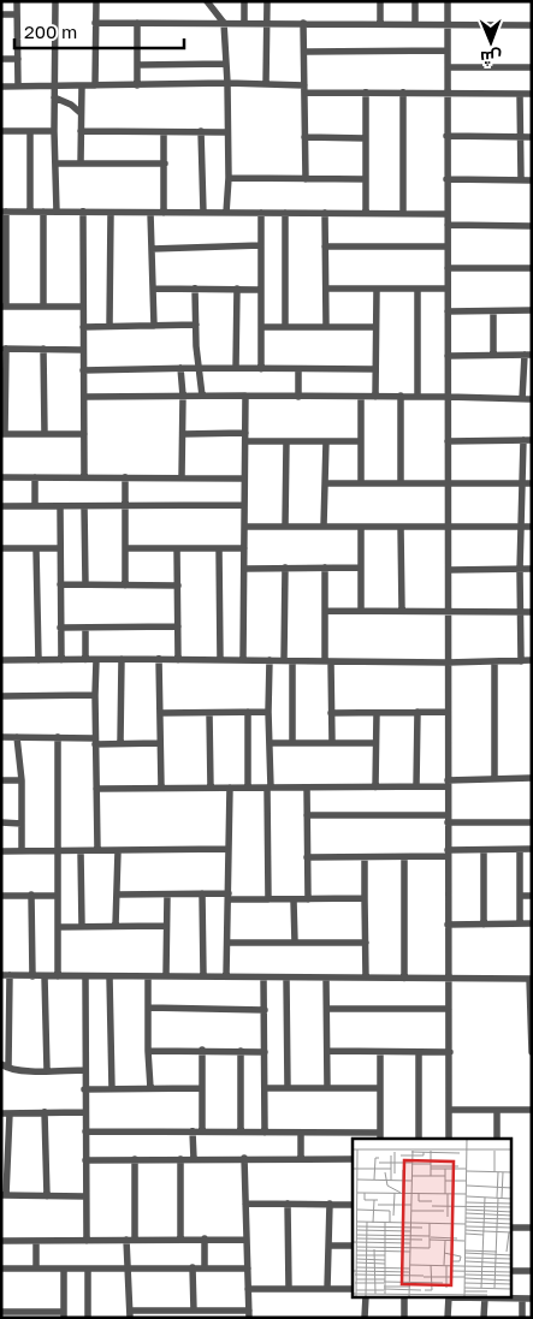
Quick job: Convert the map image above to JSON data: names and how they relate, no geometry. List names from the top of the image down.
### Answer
{
  "scale_bar": "200 m",
  "north": "bottom"
}
